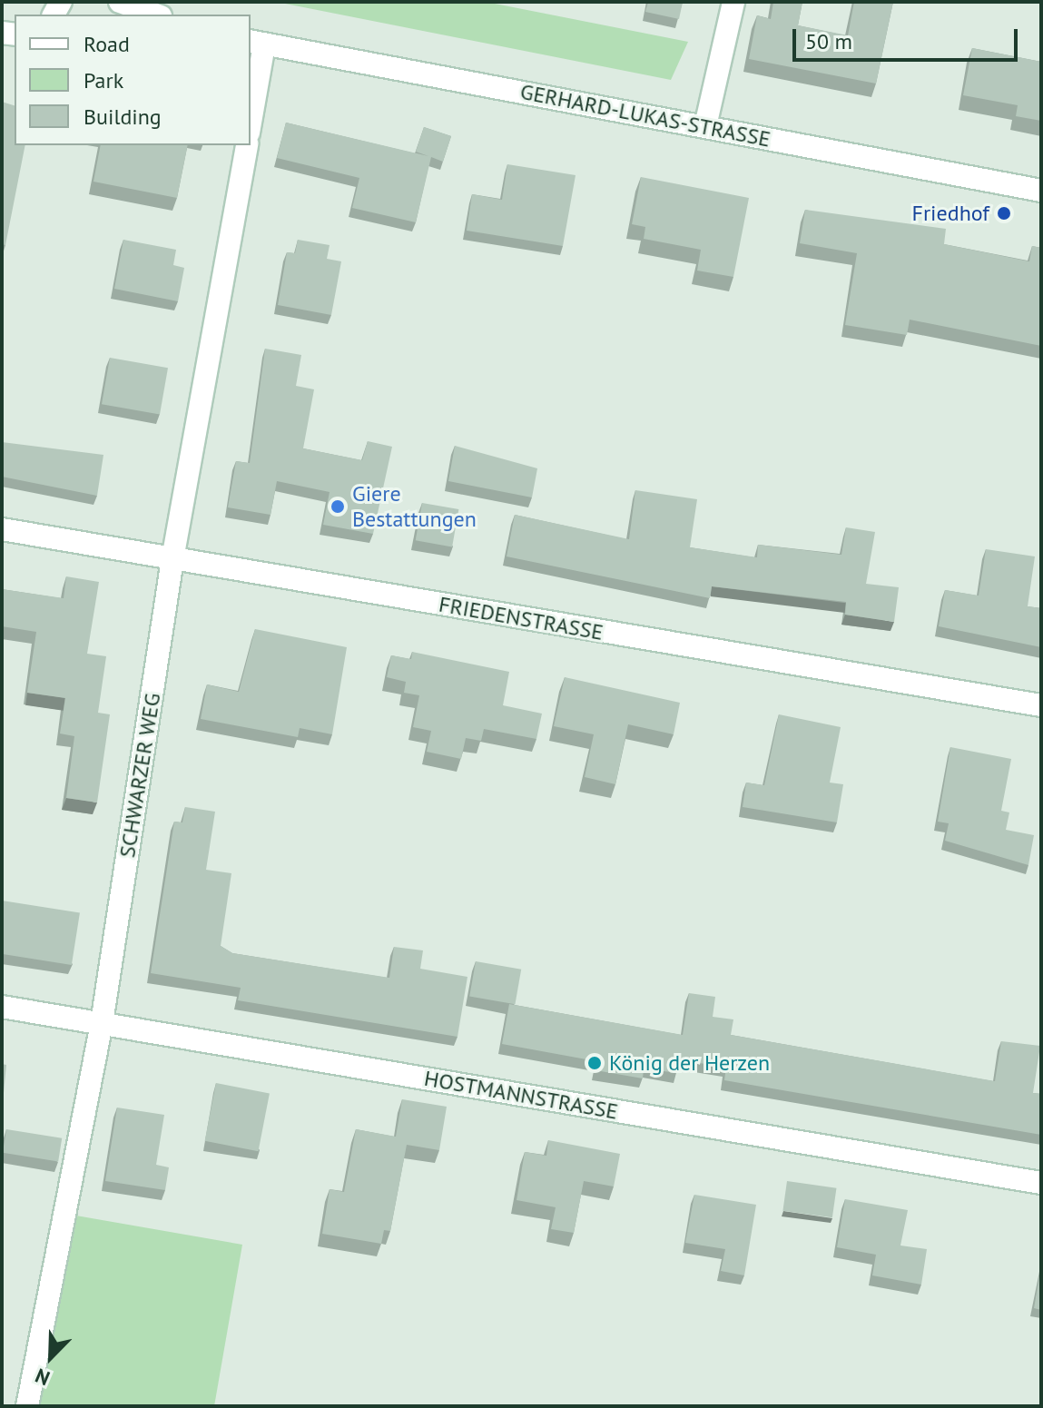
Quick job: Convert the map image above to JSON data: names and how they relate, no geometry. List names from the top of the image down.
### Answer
{
  "streets": {
    "street": [
      "GERHARD-LUKAS-STRASSE",
      "FRIEDENSTRASSE",
      "SCHWARZER WEG",
      "HOSTMANNSTRASSE"
    ]
  },
  "crossings": [
    ["FRIEDENSTRASSE", "SCHWARZER WEG"],
    ["SCHWARZER WEG", "HOSTMANNSTRASSE"]
  ],
  "places": ["Friedhof", "Giere Bestattungen", "König der Herzen"],
  "legend": ["Road", "Park", "Building"],
  "scale_bar": "50 m",
  "north": "bottom left"
}
